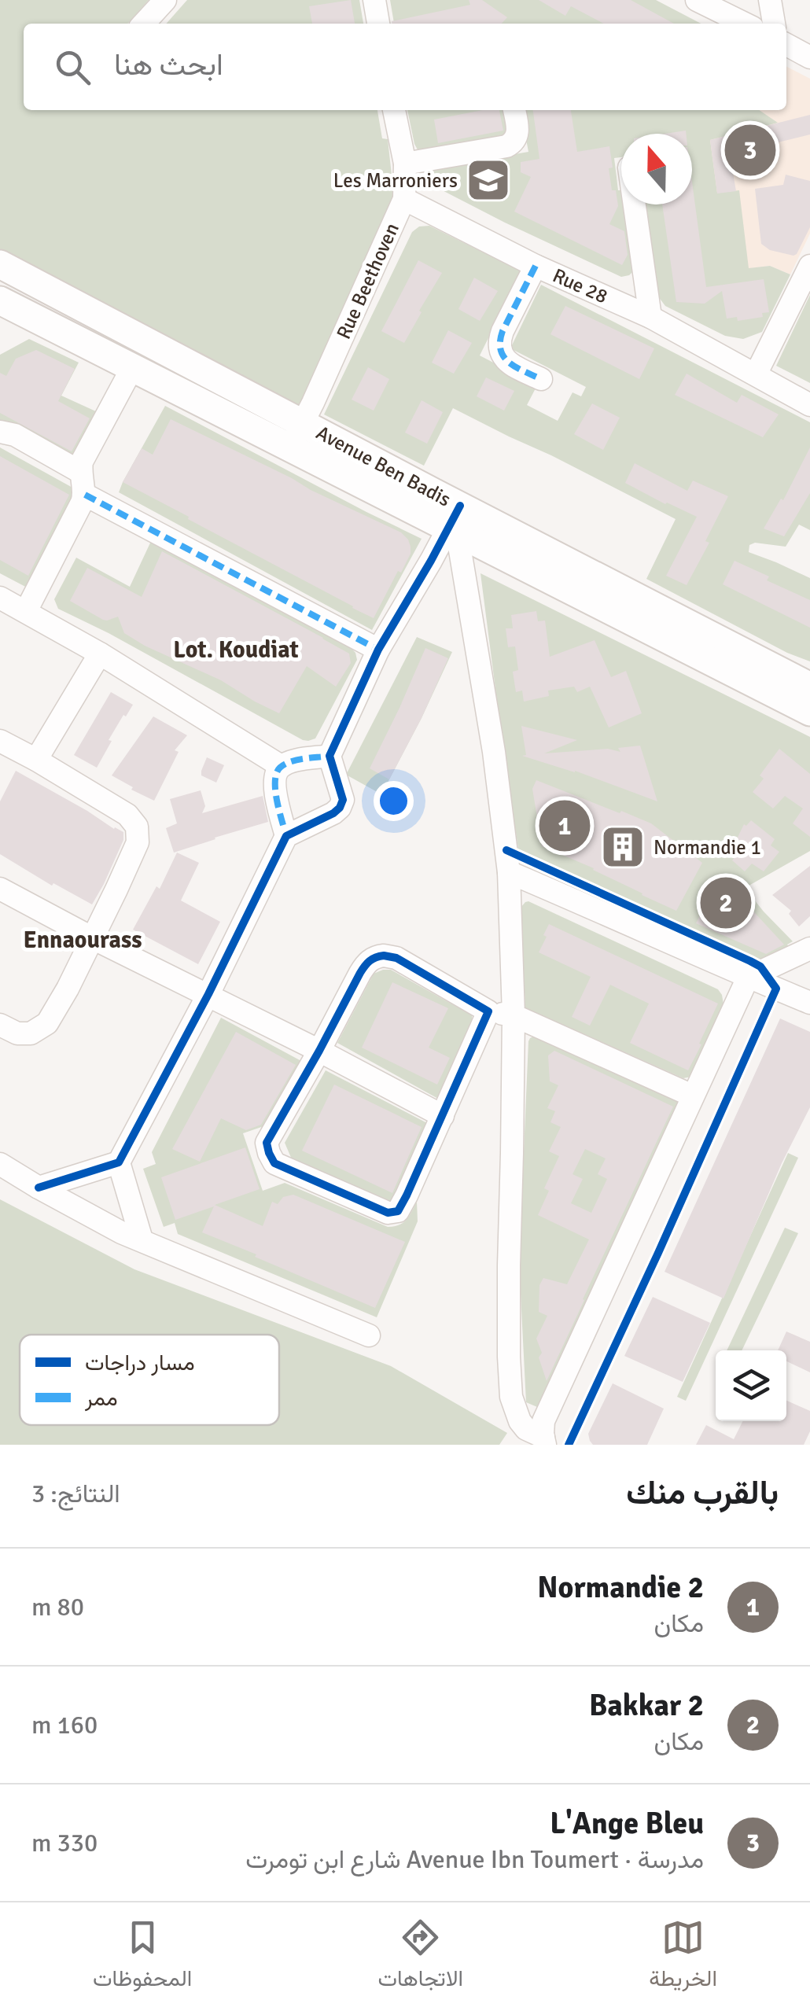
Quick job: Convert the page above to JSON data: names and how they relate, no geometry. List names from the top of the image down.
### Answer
{
  "streets": {
    "main road": ["Avenue Ben Badis"],
    "street": ["Rue Beethoven", "Rue 28"]
  },
  "crossings": [
    ["Rue Beethoven", "Rue 28"],
    ["Rue Beethoven", "Avenue Ben Badis"]
  ],
  "districts": ["Lot. Koudiat", "Ennaourass"],
  "places": {
    "school or university": ["Les Marroniers"],
    "building": ["Normandie 1"]
  },
  "legend": ["مسار دراجات", "ممر"],
  "north": "top",
  "page": {
    "search": "ابحث هنا",
    "pins": ["3", "1", "2"],
    "heading": ["بالقرب منك", "النتائج: 3"],
    "list": [
      {
        "mark": "1",
        "name": "Normandie 2",
        "note": "مكان",
        "value": "80 m"
      },
      {
        "mark": "2",
        "name": "Bakkar 2",
        "note": "مكان",
        "value": "160 m"
      },
      {
        "mark": "3",
        "name": "L'Ange Bleu",
        "note": "مدرسة · Avenue Ibn Toumert شارع ابن تومرت",
        "value": "330 m"
      }
    ],
    "nav": ["الخريطة", "الاتجاهات", "المحفوظات"]
  }
}
